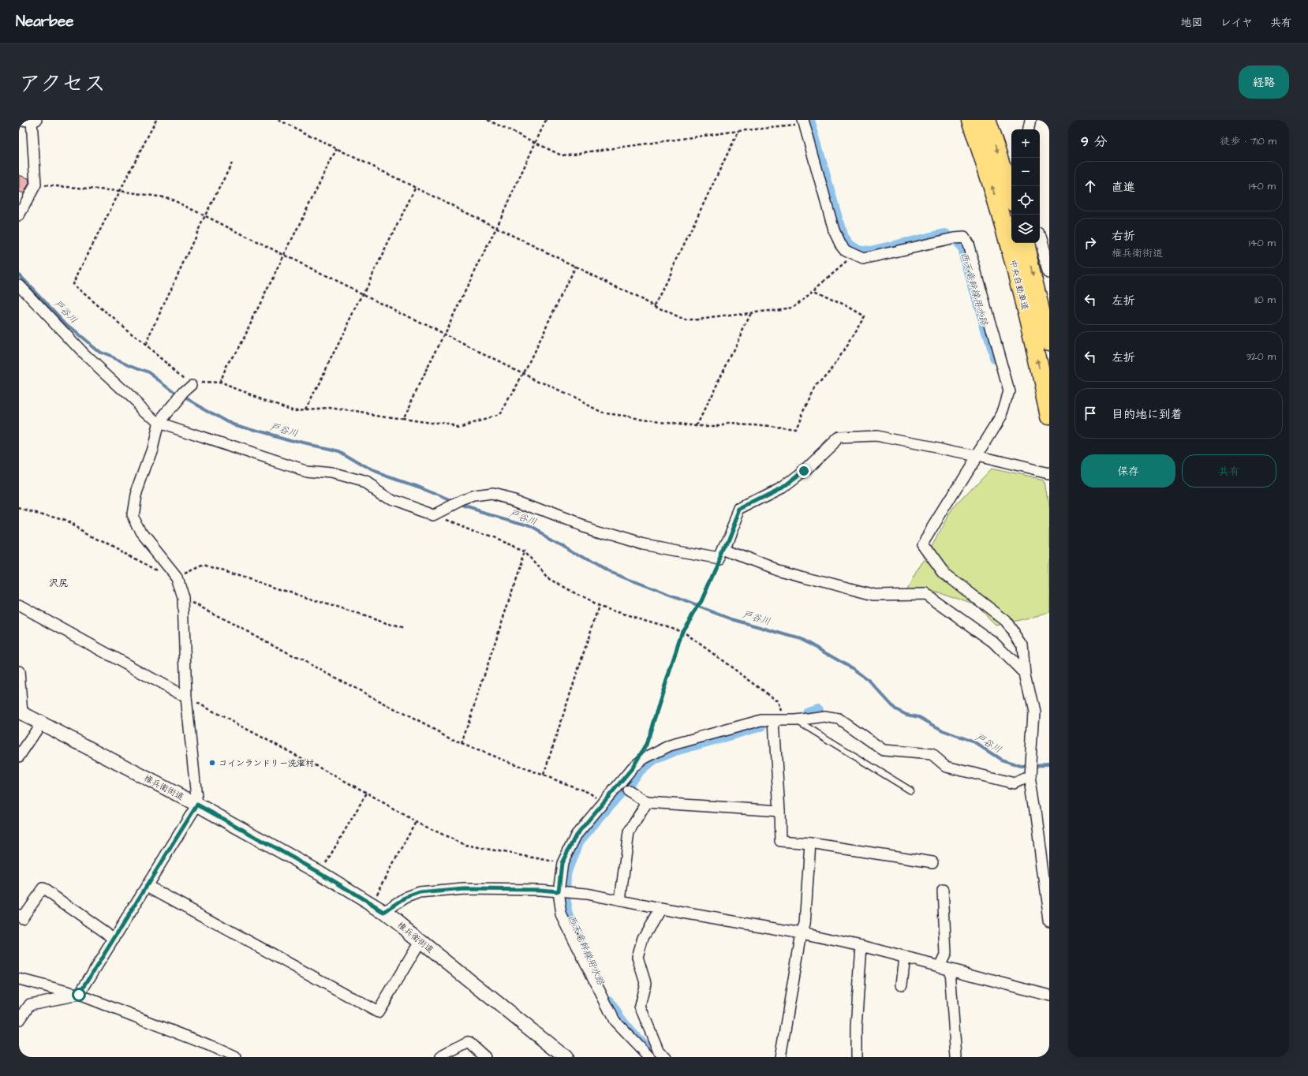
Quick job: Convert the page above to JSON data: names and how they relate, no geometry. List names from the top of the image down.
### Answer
{
  "streets": {
    "highway": ["中央自動車道"],
    "street": ["権兵衛街道"]
  },
  "districts": ["沢尻"],
  "water": ["西天竜幹線用水路", "戸谷川"],
  "places": ["コインランドリー洗濯村"],
  "page": {
    "header": "Nearbee",
    "nav": ["地図", "レイヤ", "共有"],
    "title": "アクセス",
    "buttons": [
      "経路",
      ["保存", "共有"]
    ],
    "heading": ["9 分", "徒歩 · 710 m"],
    "map_buttons": ["+", "−"],
    "list": [
      ["直進", "140 m"],
      ["右折", "権兵衛街道", "140 m"],
      ["左折", "110 m"],
      ["左折", "320 m"],
      "目的地に到着"
    ]
  }
}
